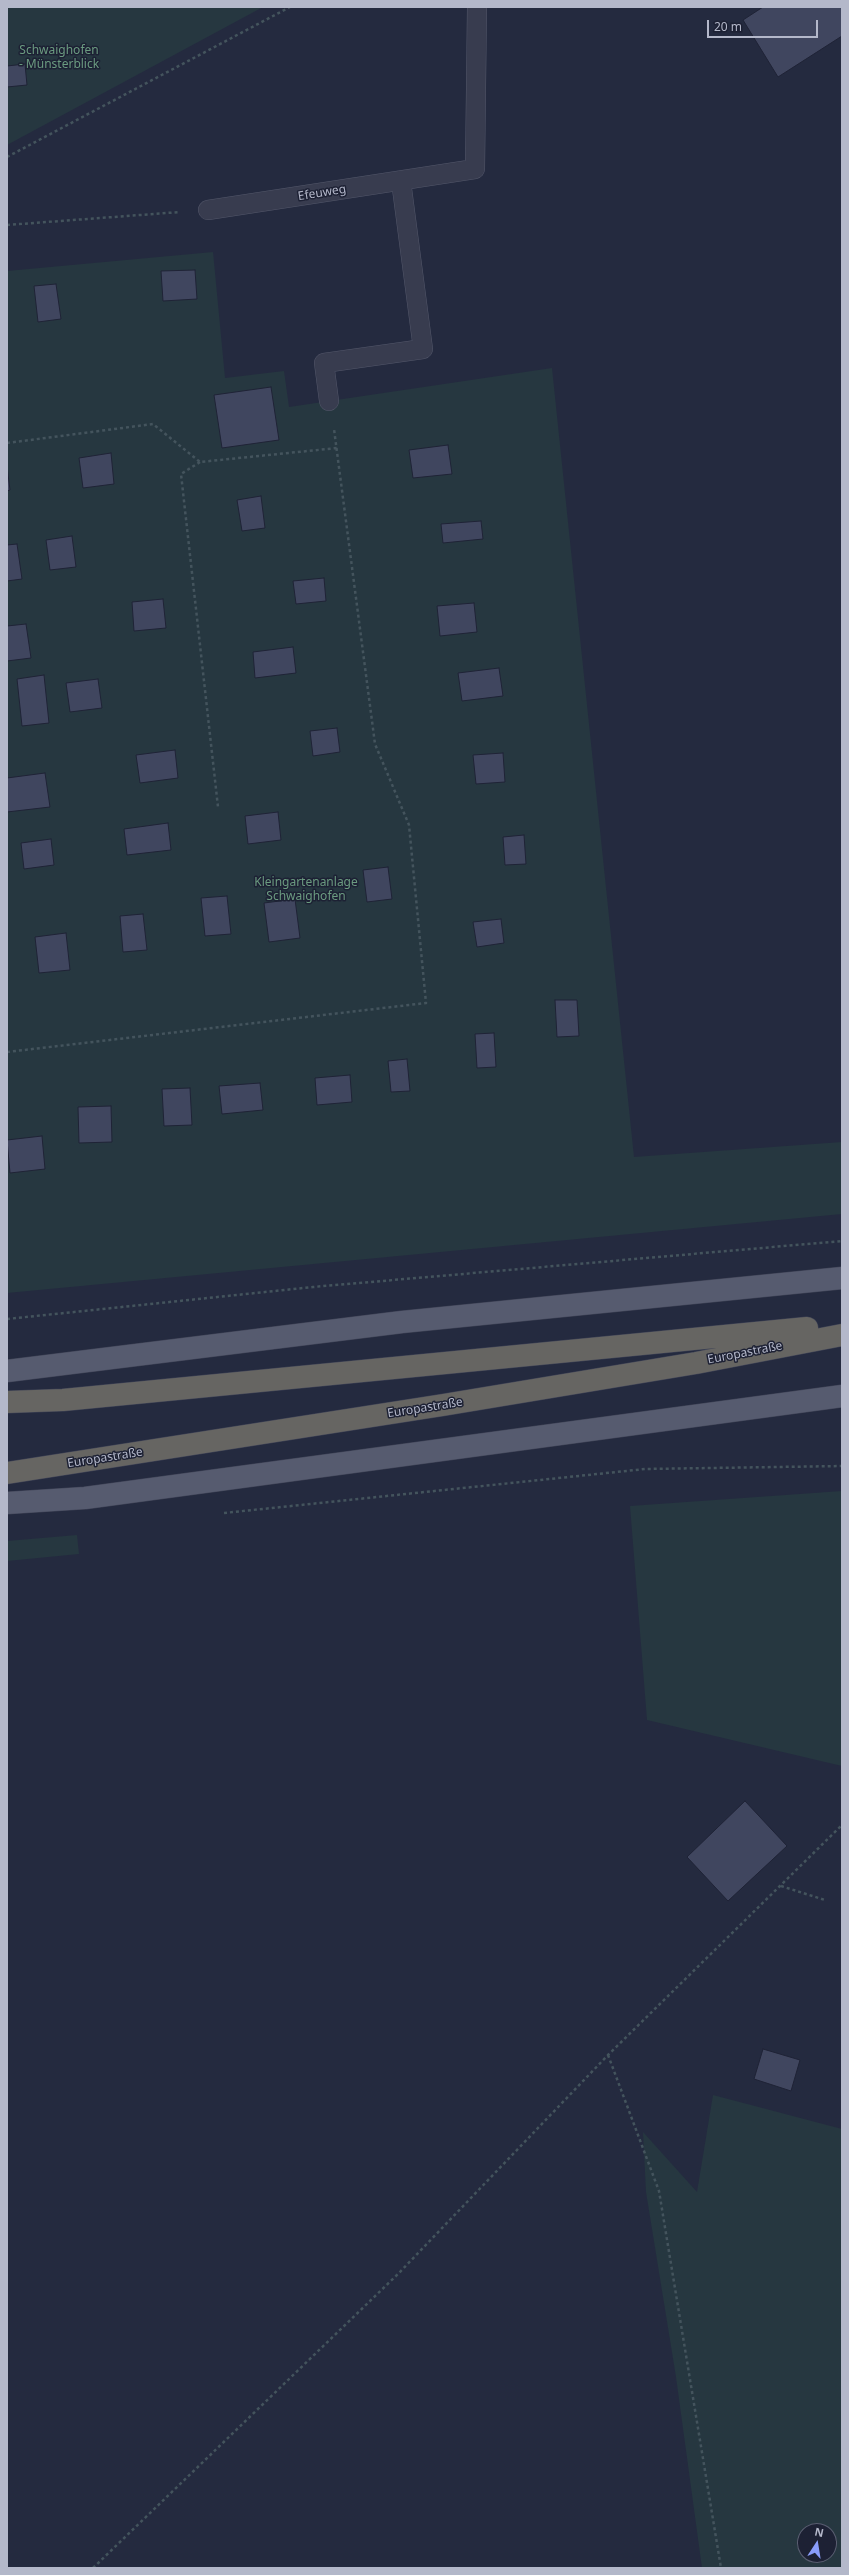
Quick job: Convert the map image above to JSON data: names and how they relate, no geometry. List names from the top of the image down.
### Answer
{
  "streets": {
    "highway": ["Europastraße"],
    "lane": ["Efeuweg"]
  },
  "parks": ["Schwaighofen - Münsterblick", "Kleingartenanlage Schwaighofen"],
  "scale_bar": "20 m",
  "north": "top"
}
